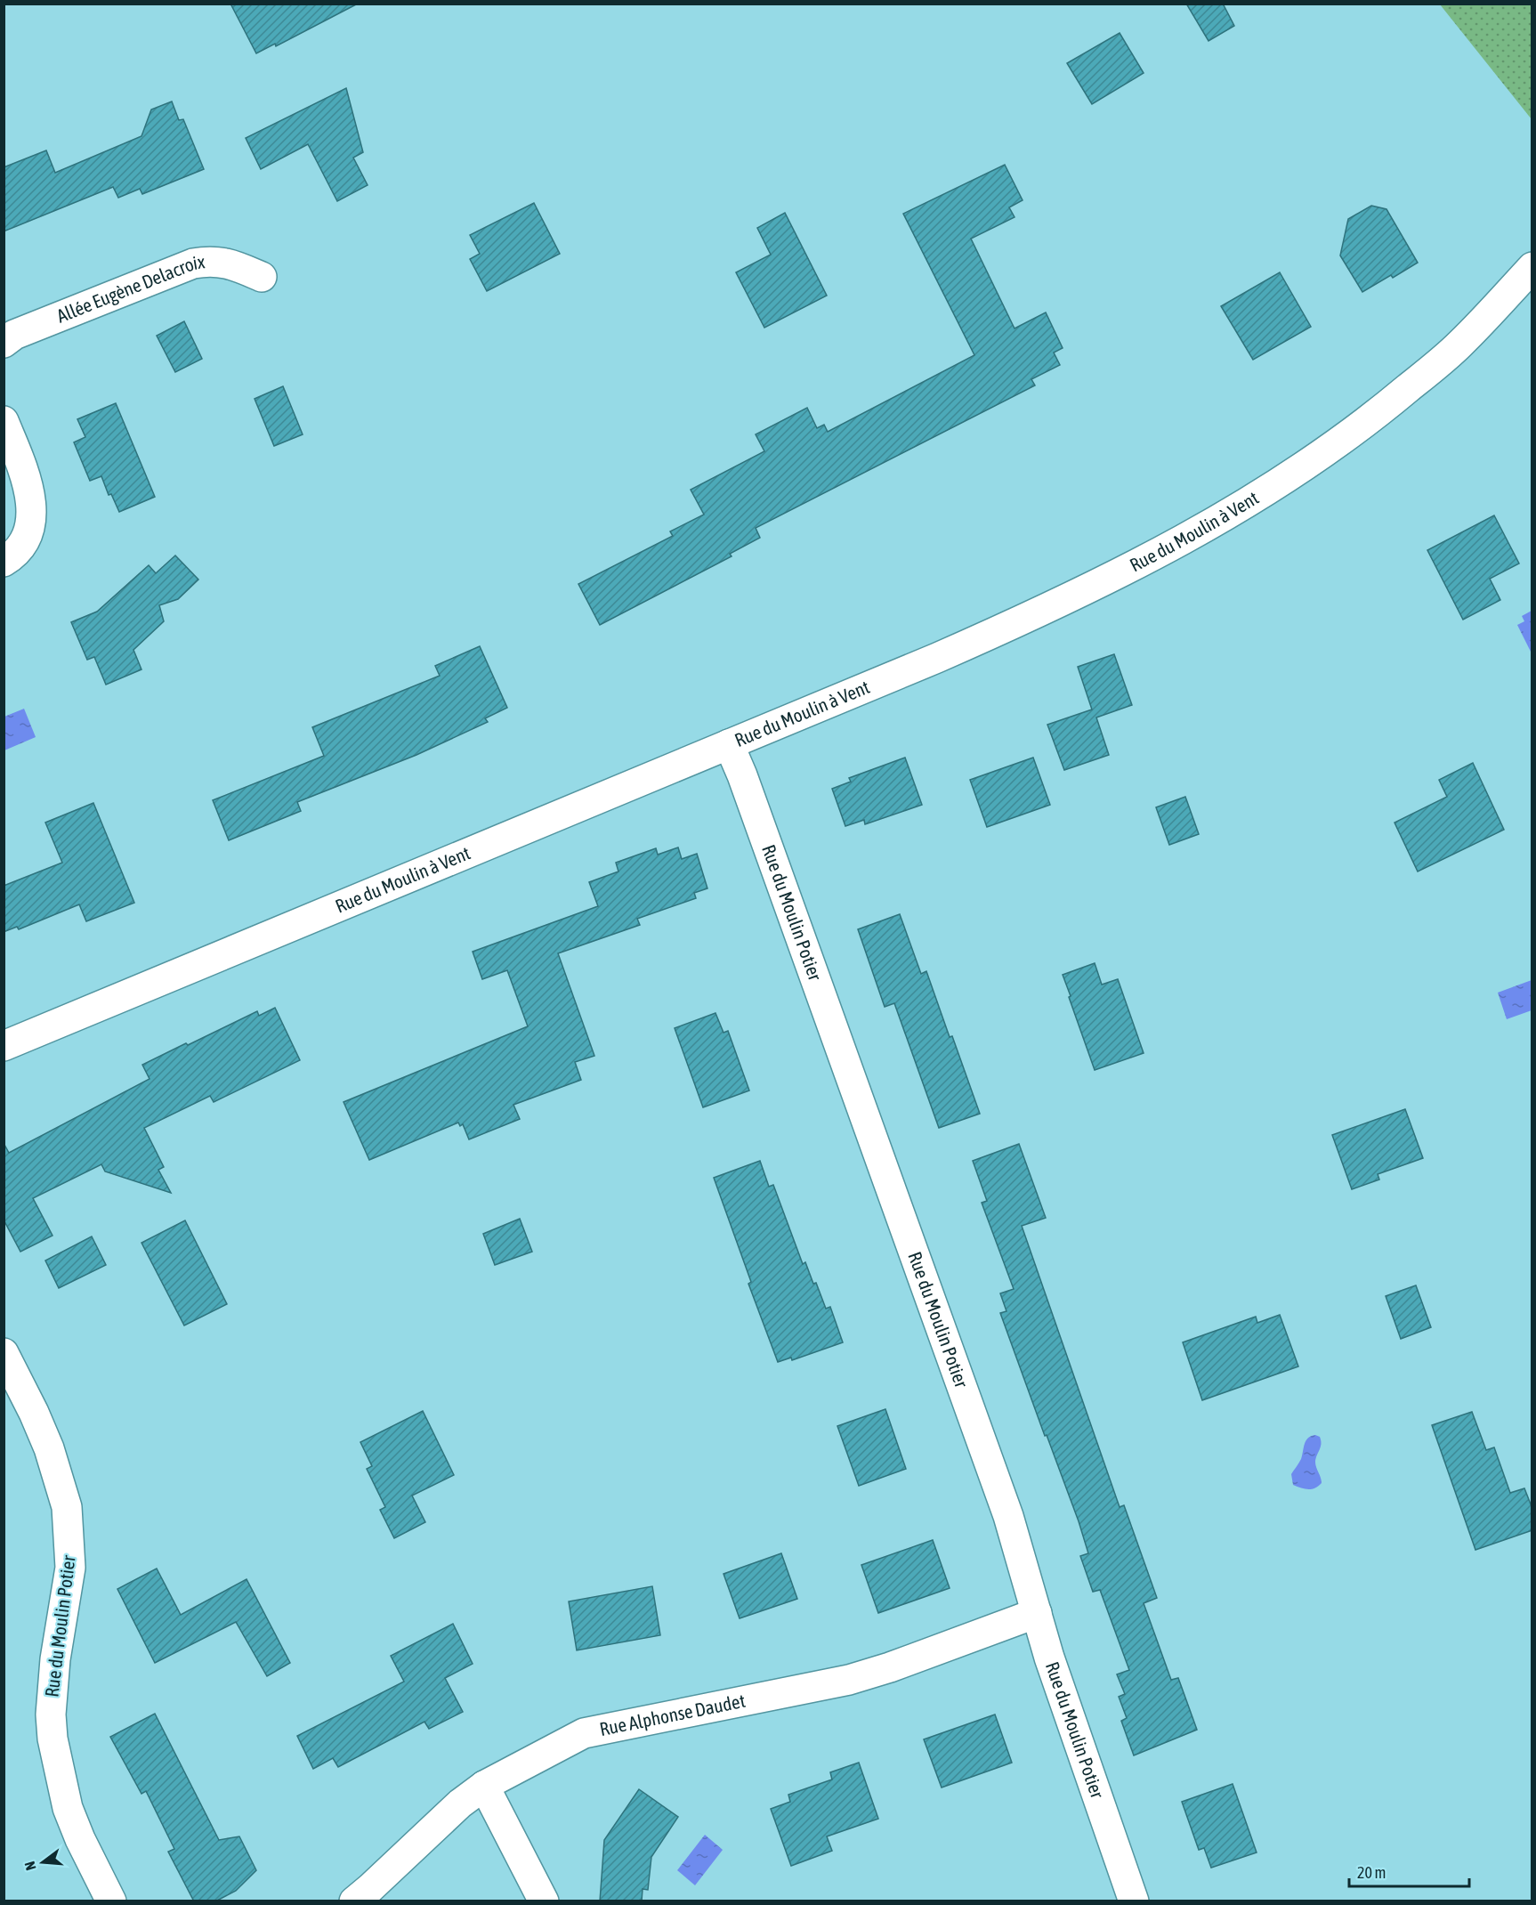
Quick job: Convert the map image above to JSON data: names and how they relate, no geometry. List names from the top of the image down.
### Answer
{
  "streets": {
    "street": [
      "Allée Eugène Delacroix",
      "Rue du Moulin à Vent",
      "Rue du Moulin Potier",
      "Rue Alphonse Daudet"
    ]
  },
  "crossings": [
    ["Rue du Moulin à Vent", "Rue du Moulin Potier"],
    ["Rue du Moulin Potier", "Rue Alphonse Daudet"]
  ],
  "scale_bar": "20 m",
  "north": "left"
}
